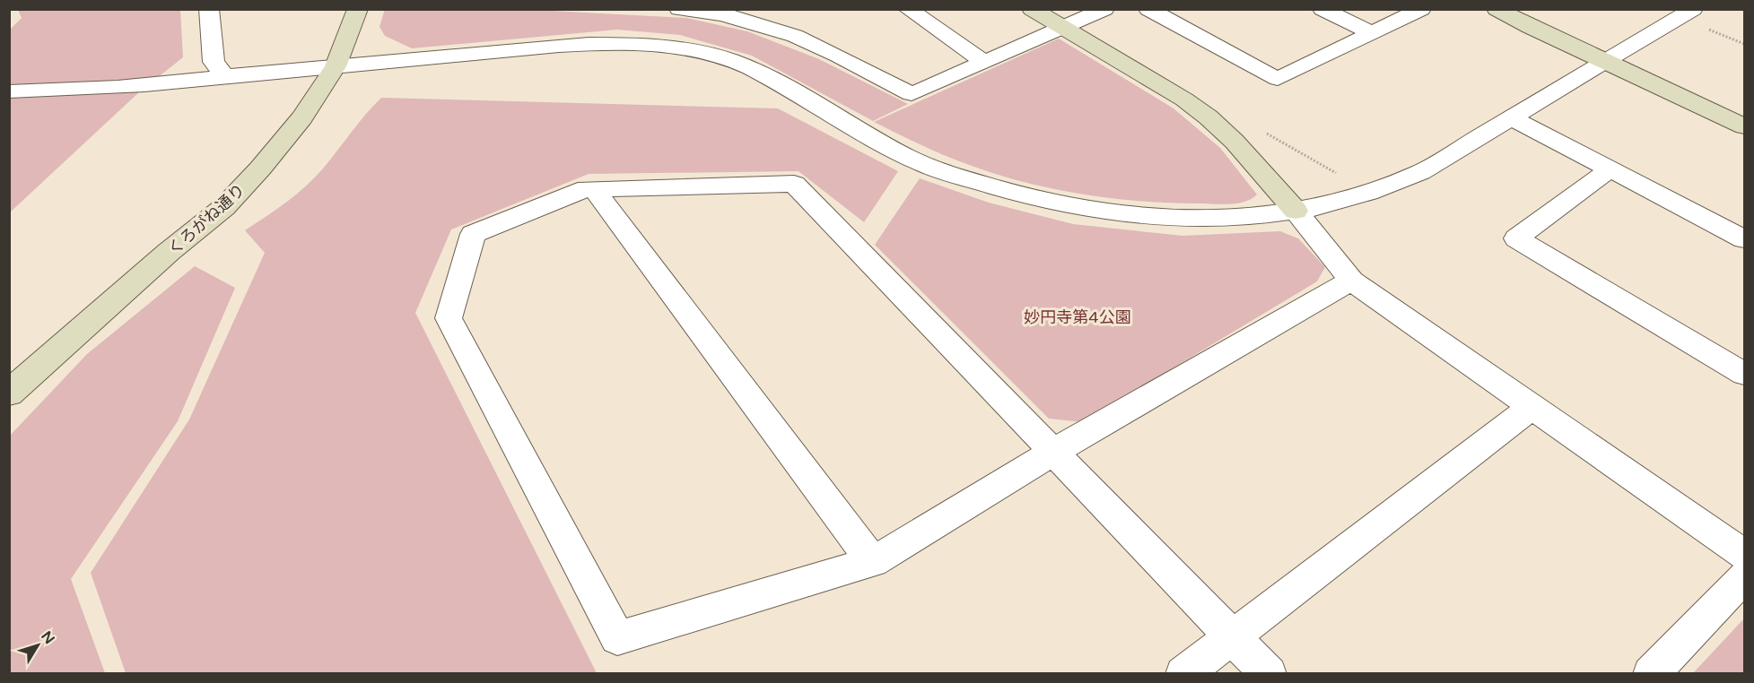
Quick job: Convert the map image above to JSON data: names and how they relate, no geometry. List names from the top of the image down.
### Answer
{
  "streets": {
    "street": ["くろがね通り"]
  },
  "parks": ["妙円寺第4公園"],
  "north": "top right"
}
